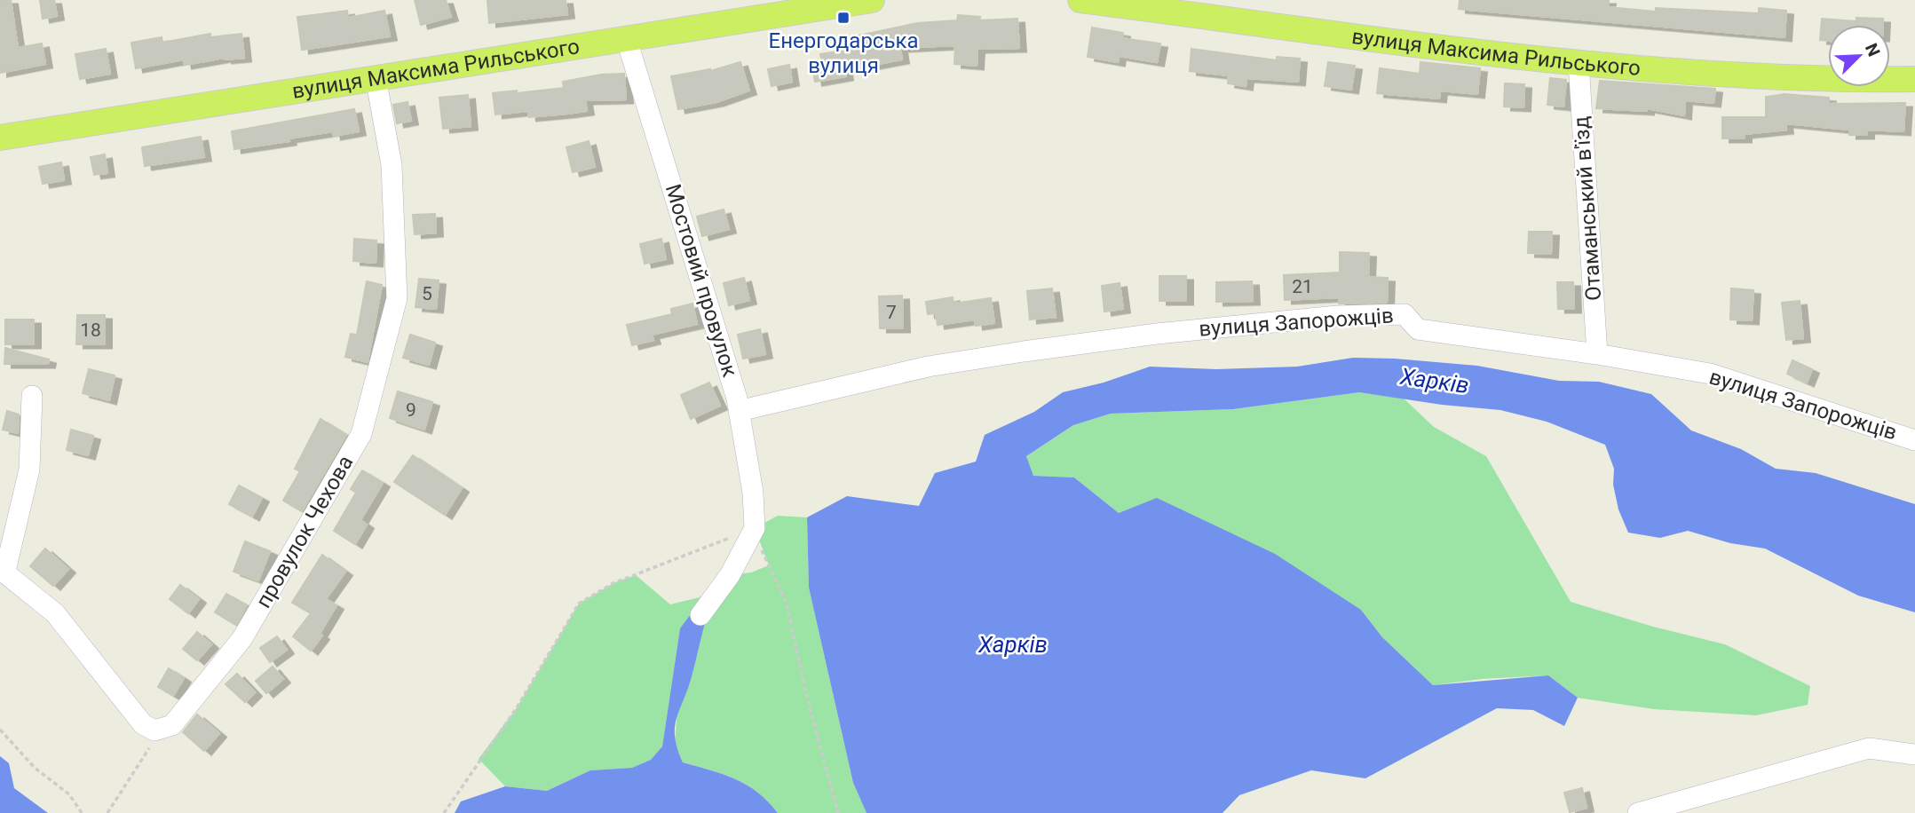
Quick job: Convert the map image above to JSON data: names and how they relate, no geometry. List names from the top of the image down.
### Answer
{
  "streets": {
    "main road": ["вулиця Максима Рильського"],
    "street": [
      "Отаманський в'їзд",
      "Мостовий провулок",
      "вулиця Запорожців",
      "провулок Чехова"
    ]
  },
  "crossings": [
    ["вулиця Максима Рильського", "Отаманський в'їзд"],
    ["вулиця Максима Рильського", "Мостовий провулок"],
    ["вулиця Максима Рильського", "провулок Чехова"],
    ["Отаманський в'їзд", "вулиця Запорожців"],
    ["Мостовий провулок", "вулиця Запорожців"]
  ],
  "water": ["Харків"],
  "places": {
    "transit": ["Енергодарська вулиця"]
  },
  "house_numbers": [
    "21",
    "5",
    "7",
    "18",
    "9"
  ],
  "north": "top right"
}
